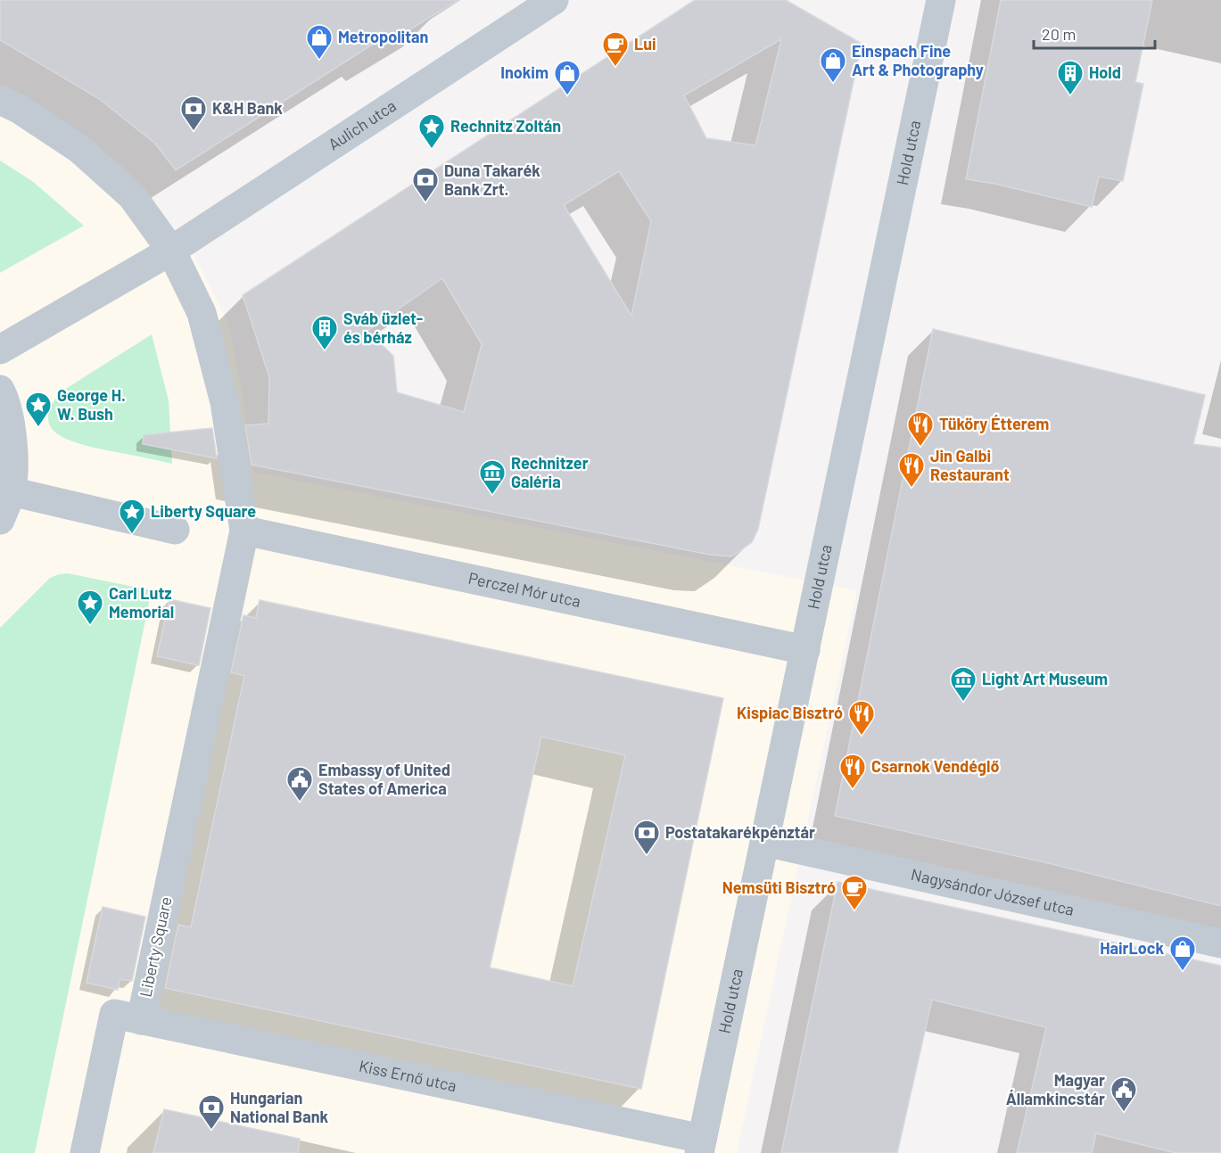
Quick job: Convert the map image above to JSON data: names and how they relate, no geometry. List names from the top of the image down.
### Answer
{
  "streets": {
    "street": [
      "Aulich utca",
      "Hold utca",
      "Perczel Mór utca",
      "Nagysándor József utca",
      "Liberty Square",
      "Kiss Ernő utca"
    ]
  },
  "crossings": [
    ["Aulich utca", "Liberty Square"],
    ["Hold utca", "Perczel Mór utca"],
    ["Hold utca", "Nagysándor József utca"],
    ["Hold utca", "Kiss Ernő utca"],
    ["Perczel Mór utca", "Liberty Square"],
    ["Liberty Square", "Kiss Ernő utca"]
  ],
  "places": {
    "shop": [
      "Metropolitan",
      "Einspach Fine Art & Photography",
      "Inokim",
      "HairLock"
    ],
    "cafe": ["Lui", "Nemsüti Bisztró"],
    "building": ["Hold", "Sváb üzlet- és bérház"],
    "bank": [
      "K&H Bank",
      "Duna Takarék Bank Zrt.",
      "Postatakarékpénztár",
      "Hungarian National Bank"
    ],
    "place": [
      "Rechnitz Zoltán",
      "George H. W. Bush",
      "Liberty Square",
      "Carl Lutz Memorial"
    ],
    "restaurant": [
      "Tüköry Étterem",
      "Jin Galbi Restaurant",
      "Kispiac Bisztró",
      "Csarnok Vendéglő"
    ],
    "museum": ["Rechnitzer Galéria", "Light Art Museum"],
    "public building": ["Embassy of United States of America", "Magyar Államkincstár"]
  },
  "scale_bar": "20 m"
}
